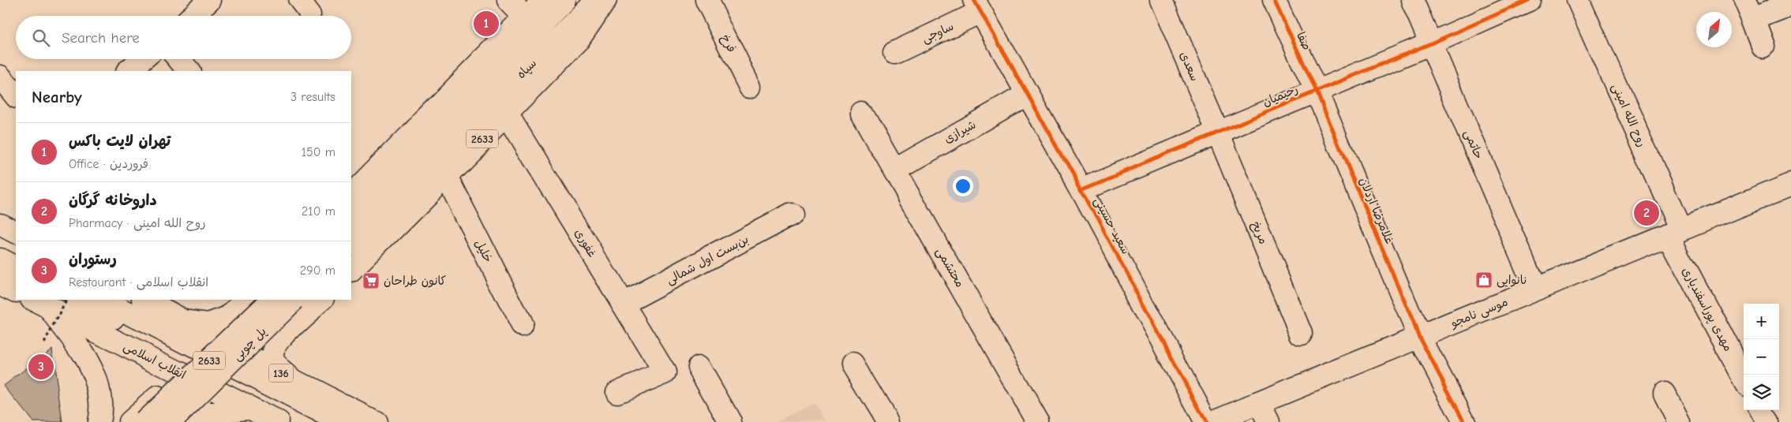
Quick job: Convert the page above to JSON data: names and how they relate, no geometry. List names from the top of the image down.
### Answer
{
  "streets": {
    "street": [
      "ساوجی",
      "صفا",
      "فرخ",
      "سعدی",
      "سپاه",
      "رحیمیان",
      "روح الله امینی",
      "شیرازی",
      "2633",
      "حاتمی",
      "غلامرضا اردلان",
      "سعید حسینی",
      "مریخ",
      "غفوری",
      "خلیل",
      "بن‌بست اول شمالی",
      "محتشمی",
      "مهدی پوراسفندیاری",
      "موسی نامجو",
      "پل چوبی",
      "انقلاب اسلامی",
      "136"
    ]
  },
  "crossings": [
    ["ساوجی", "سعید حسینی"],
    ["صفا", "رحیمیان"],
    ["صفا", "غلامرضا اردلان"],
    ["سعدی", "رحیمیان"],
    ["سعدی", "مریخ"],
    ["سپاه", "2633"],
    ["رحیمیان", "حاتمی"],
    ["رحیمیان", "غلامرضا اردلان"],
    ["رحیمیان", "سعید حسینی"],
    ["رحیمیان", "مریخ"],
    ["روح الله امینی", "مهدی پوراسفندیاری"],
    ["روح الله امینی", "موسی نامجو"],
    ["شیرازی", "سعید حسینی"],
    ["شیرازی", "محتشمی"],
    ["2633", "غفوری"],
    ["2633", "خلیل"],
    ["حاتمی", "موسی نامجو"],
    ["غلامرضا اردلان", "موسی نامجو"],
    ["غفوری", "بن‌بست اول شمالی"],
    ["مهدی پوراسفندیاری", "موسی نامجو"]
  ],
  "places": {
    "shop": ["نانوایی"],
    "supermarket": ["کانون طراحان"]
  },
  "north": "top right",
  "page": {
    "pins": ["1", "2", "3"],
    "search": "Search here",
    "heading": ["Nearby", "3 results"],
    "list": [
      {
        "mark": "1",
        "name": "تهران لایت باکس",
        "note": "Office · فروردین",
        "value": "150 m"
      },
      {
        "mark": "2",
        "name": "داروخانه گرگان",
        "note": "Pharmacy · روح الله امینی",
        "value": "210 m"
      },
      {
        "mark": "3",
        "name": "رستوران",
        "note": "Restaurant · انقلاب اسلامی",
        "value": "290 m"
      }
    ],
    "map_buttons": ["+", "−"]
  }
}
